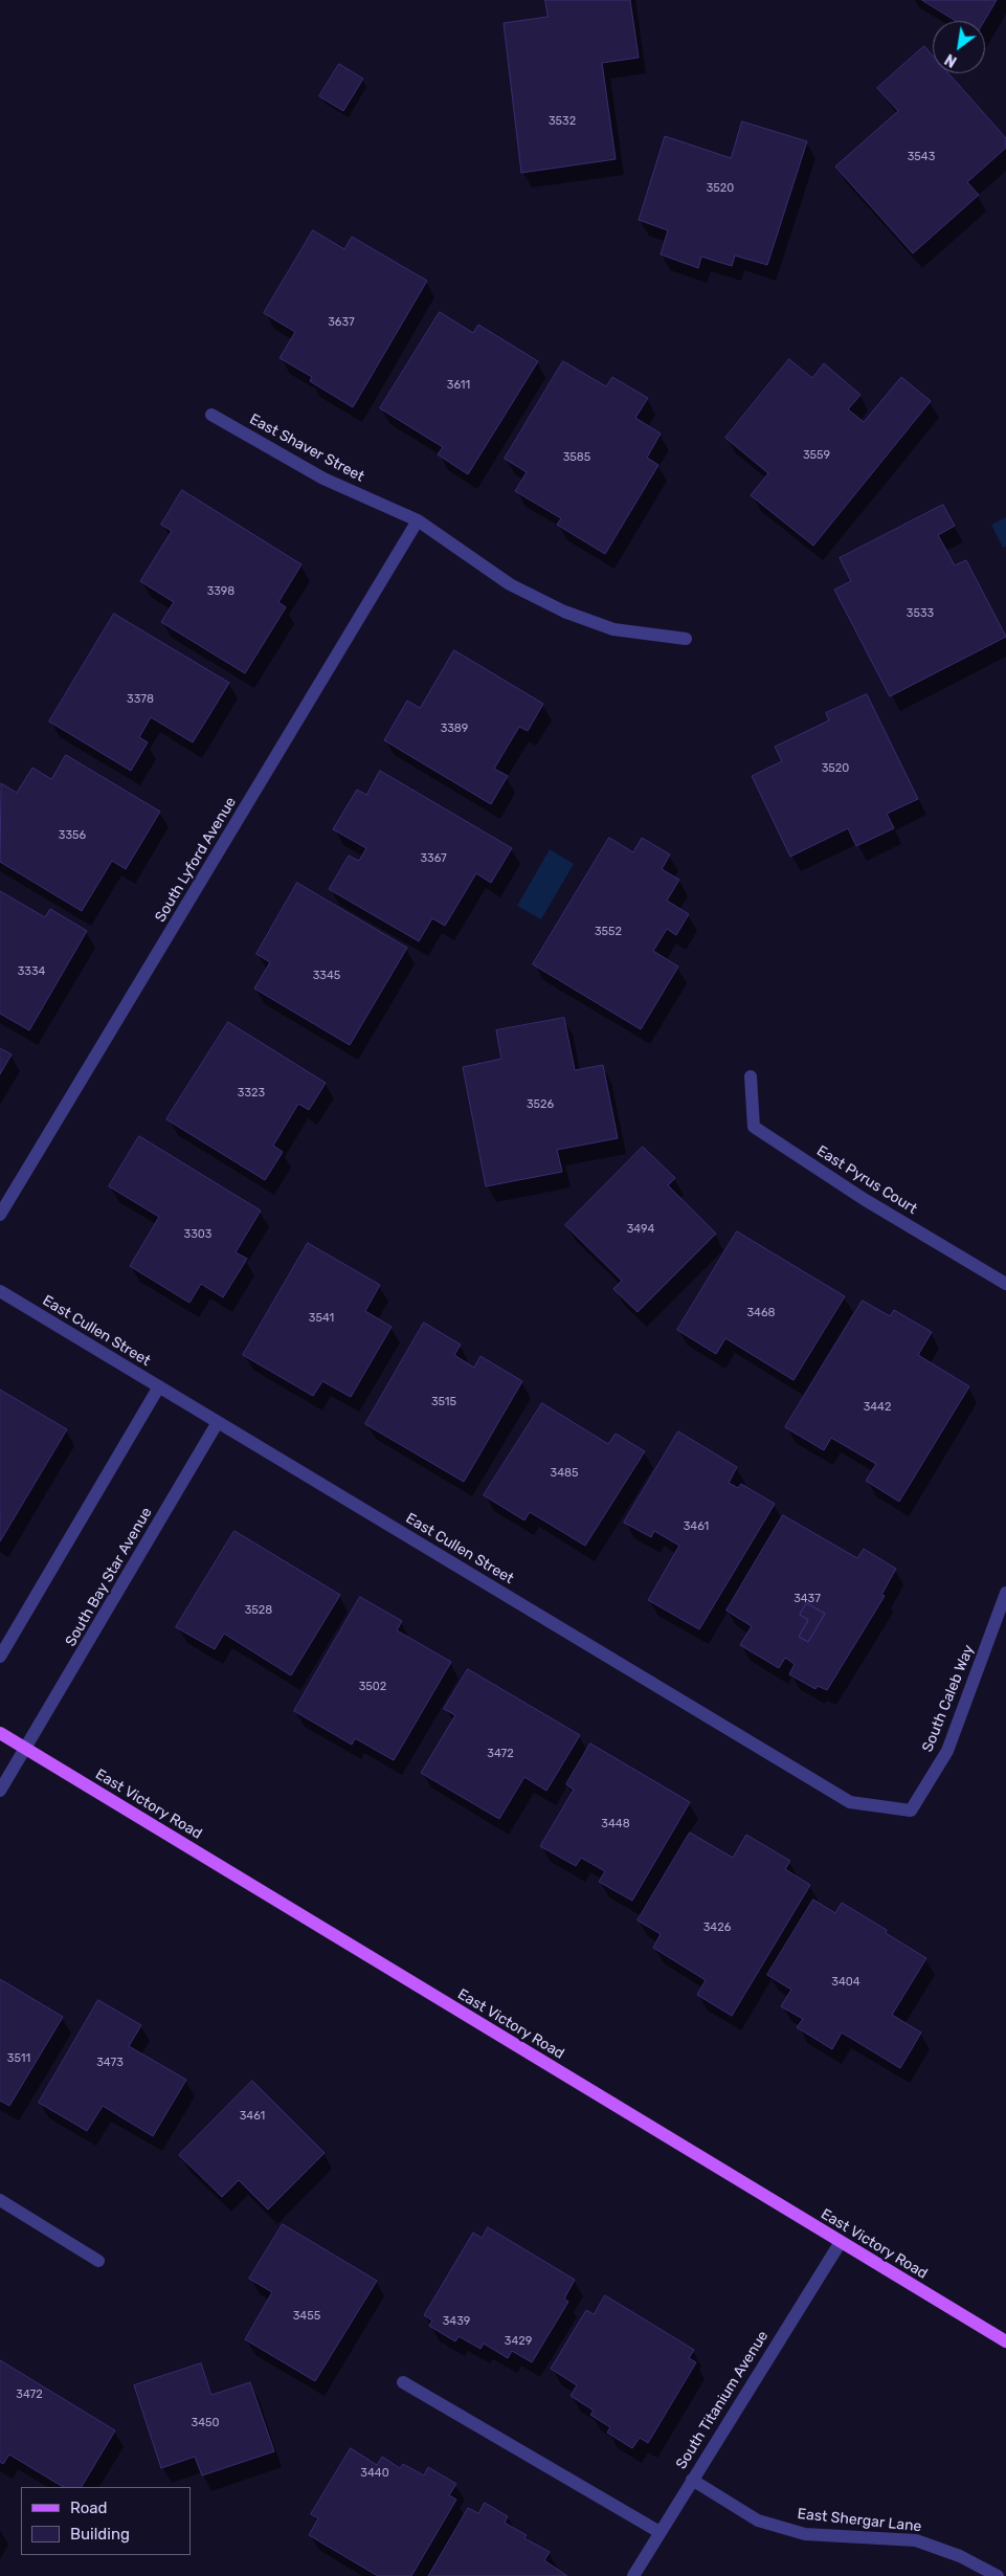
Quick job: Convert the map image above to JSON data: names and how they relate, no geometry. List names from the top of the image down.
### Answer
{
  "streets": {
    "main road": ["East Victory Road"],
    "street": [
      "East Shaver Street",
      "South Lyford Avenue",
      "East Pyrus Court",
      "East Cullen Street",
      "South Bay Star Avenue",
      "South Caleb Way",
      "South Titanium Avenue",
      "East Shergar Lane"
    ]
  },
  "crossings": [
    ["East Shaver Street", "South Lyford Avenue"],
    ["East Cullen Street", "South Bay Star Avenue"],
    ["East Cullen Street", "South Caleb Way"],
    ["South Bay Star Avenue", "East Victory Road"],
    ["East Victory Road", "South Titanium Avenue"],
    ["South Titanium Avenue", "East Shergar Lane"]
  ],
  "house_numbers": [
    "3532",
    "3543",
    "3520",
    "3637",
    "3611",
    "3559",
    "3585",
    "3398",
    "3533",
    "3378",
    "3389",
    "3520",
    "3356",
    "3367",
    "3552",
    "3334",
    "3345",
    "3323",
    "3526",
    "3494",
    "3303",
    "3468",
    "3541",
    "3515",
    "3442",
    "3485",
    "3461",
    "3437",
    "3528",
    "3502",
    "3472",
    "3448",
    "3426",
    "3404",
    "3511",
    "3473",
    "3461",
    "3455",
    "3439",
    "3429",
    "3472",
    "3450",
    "3440"
  ],
  "legend": ["Road", "Building"],
  "north": "bottom left"
}
